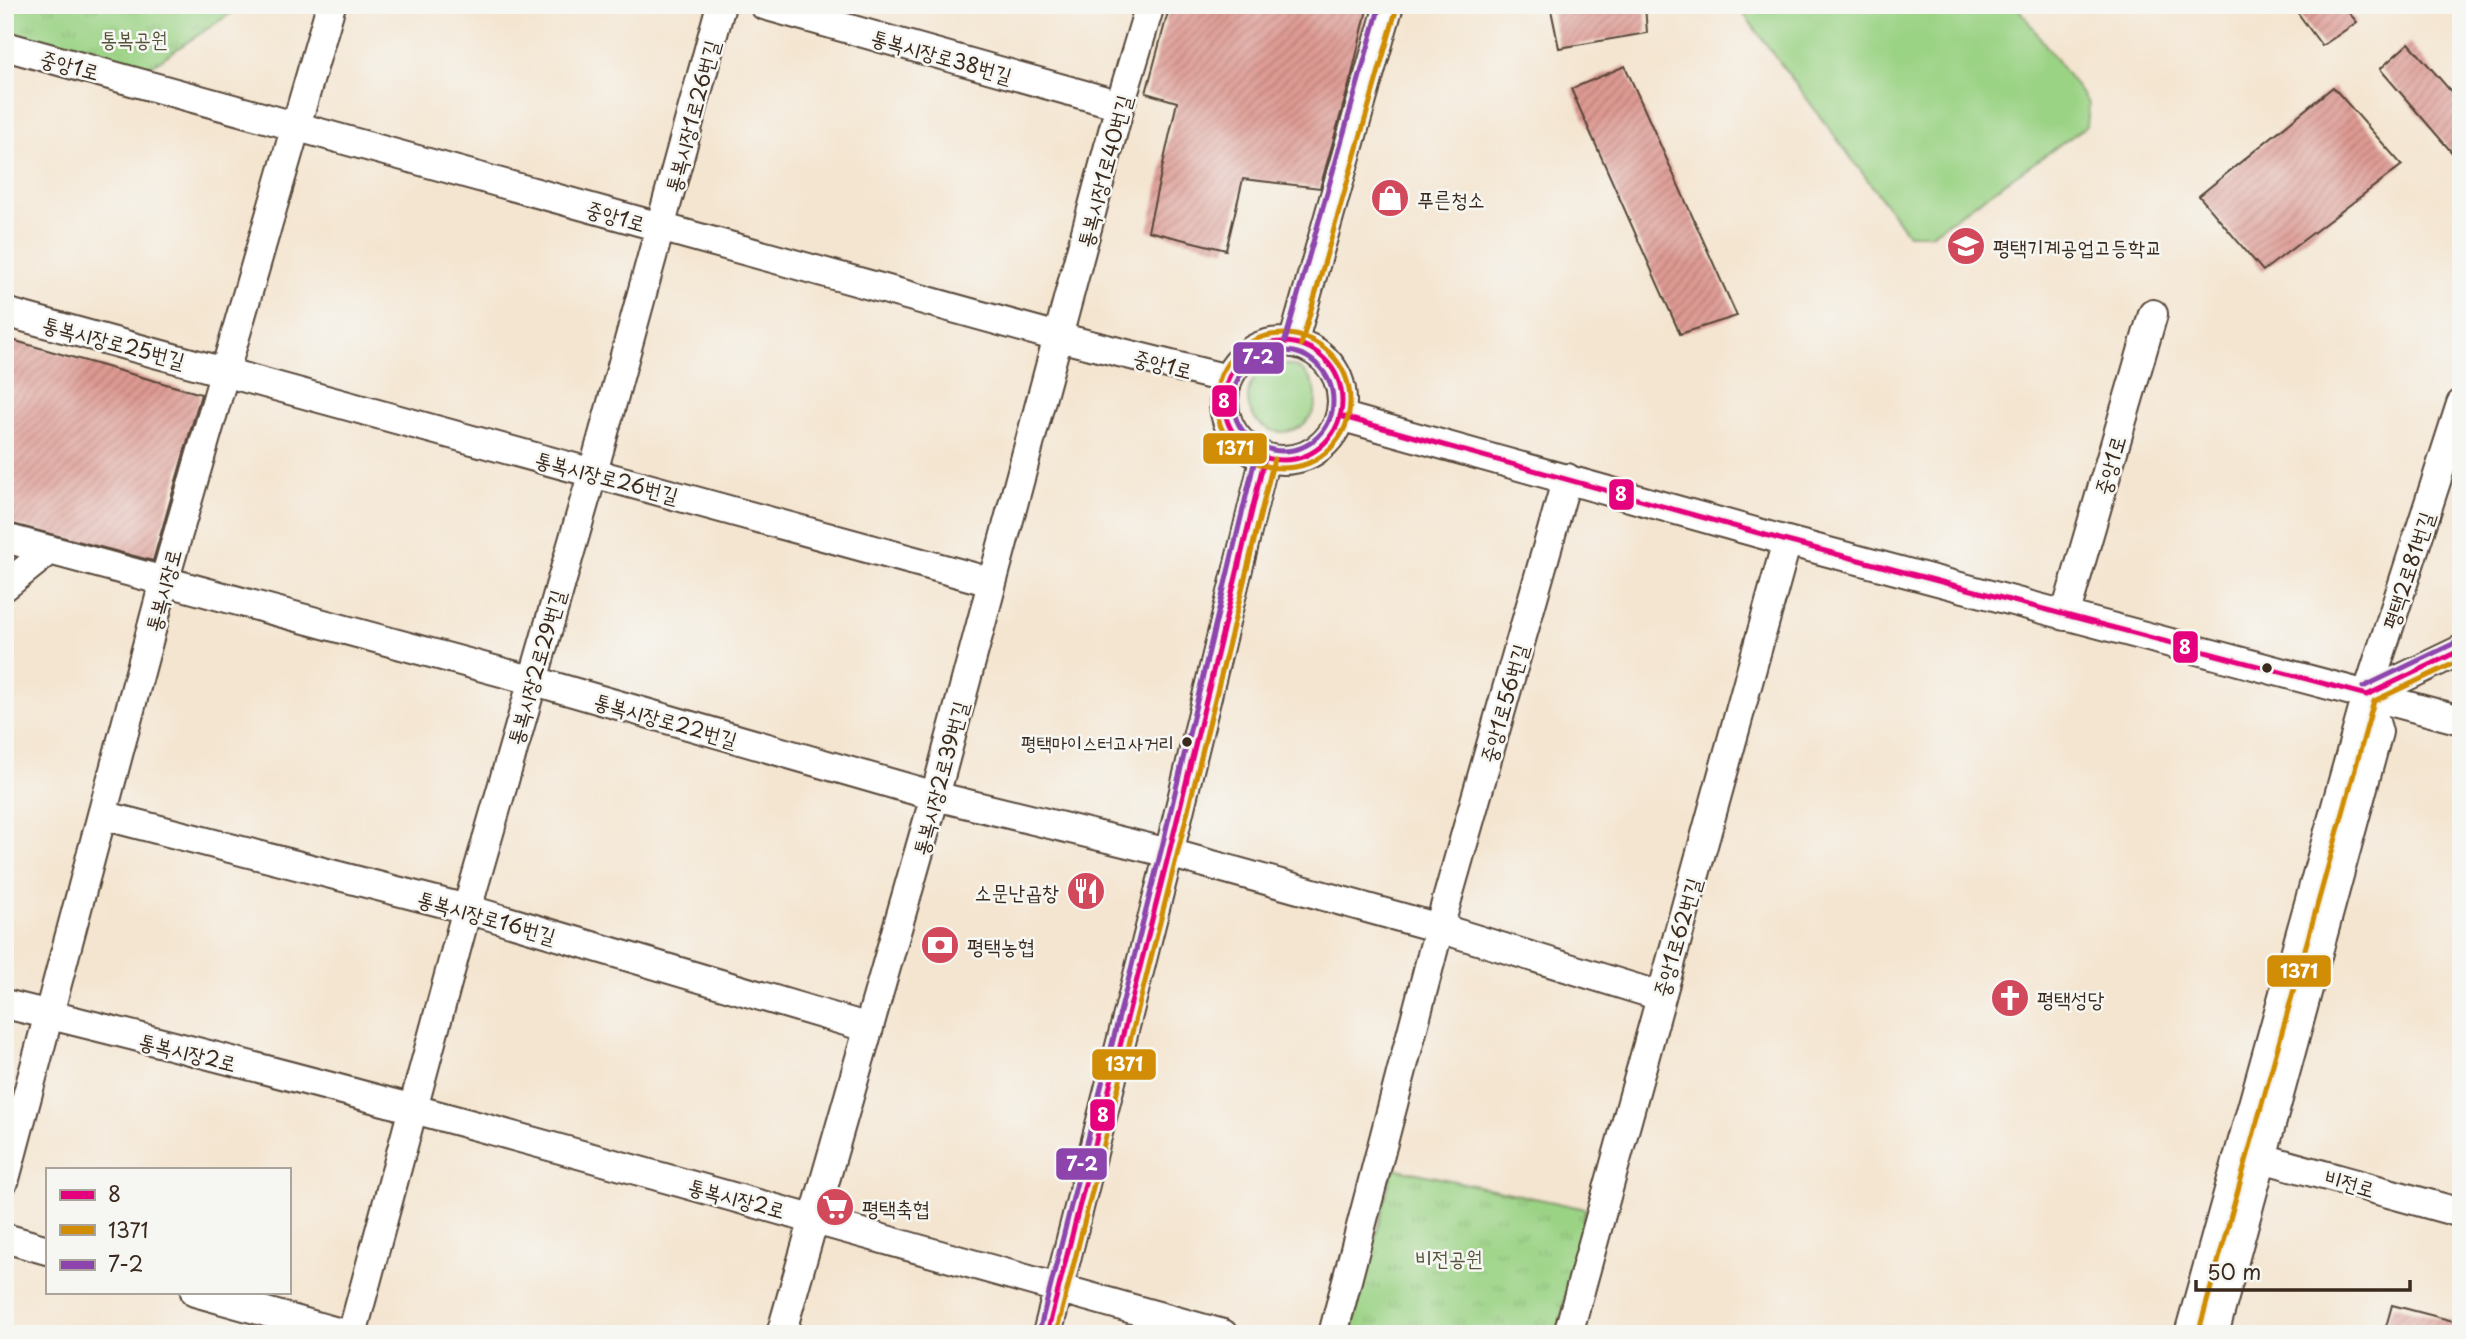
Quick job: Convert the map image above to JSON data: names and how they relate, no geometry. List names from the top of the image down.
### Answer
{
  "streets": {
    "street": [
      "통복시장로38번길",
      "중앙1로",
      "통복시장1로26번길",
      "통복시장1로40번길",
      "통복시장로25번길",
      "통복시장로26번길",
      "평택2로81번길",
      "통복시장로",
      "통복시장2로29번길",
      "중앙1로56번길",
      "통복시장로22번길",
      "통복시장2로39번길",
      "통복시장로16번길",
      "중앙1로62번길",
      "통복시장2로",
      "비전로"
    ]
  },
  "crossings": [
    ["통복시장로38번길", "통복시장1로40번길"],
    ["중앙1로", "통복시장1로26번길"],
    ["중앙1로", "통복시장1로40번길"],
    ["중앙1로", "통복시장로"],
    ["중앙1로", "통복시장2로29번길"],
    ["중앙1로", "통복시장2로39번길"],
    ["통복시장1로26번길", "통복시장2로29번길"],
    ["통복시장1로40번길", "통복시장2로39번길"],
    ["통복시장로25번길", "통복시장로26번길"],
    ["통복시장로25번길", "통복시장로"],
    ["통복시장로26번길", "통복시장로"],
    ["통복시장로26번길", "통복시장2로29번길"],
    ["통복시장로26번길", "통복시장2로39번길"],
    ["평택2로81번길", "비전로"],
    ["통복시장로", "통복시장로22번길"],
    ["통복시장로", "통복시장로16번길"],
    ["통복시장로", "통복시장2로"],
    ["통복시장2로29번길", "통복시장로22번길"],
    ["통복시장2로29번길", "통복시장로16번길"],
    ["통복시장2로29번길", "통복시장2로"],
    ["통복시장로22번길", "통복시장2로39번길"],
    ["통복시장2로39번길", "통복시장로16번길"],
    ["통복시장2로39번길", "통복시장2로"]
  ],
  "parks": ["통복공원", "비전공원"],
  "places": {
    "shop": ["푸른청소"],
    "school or university": ["평택기계공업고등학교"],
    "other": ["평택마이스터고사거리"],
    "restaurant": ["소문난곱창"],
    "bank": ["평택농협"],
    "church": ["평택성당"],
    "supermarket": ["평택축협"]
  },
  "lines": ["transit line 7-2", "transit line 1371", "transit line 8"],
  "legend": ["8", "1371", "7-2"],
  "scale_bar": "50 m"
}
